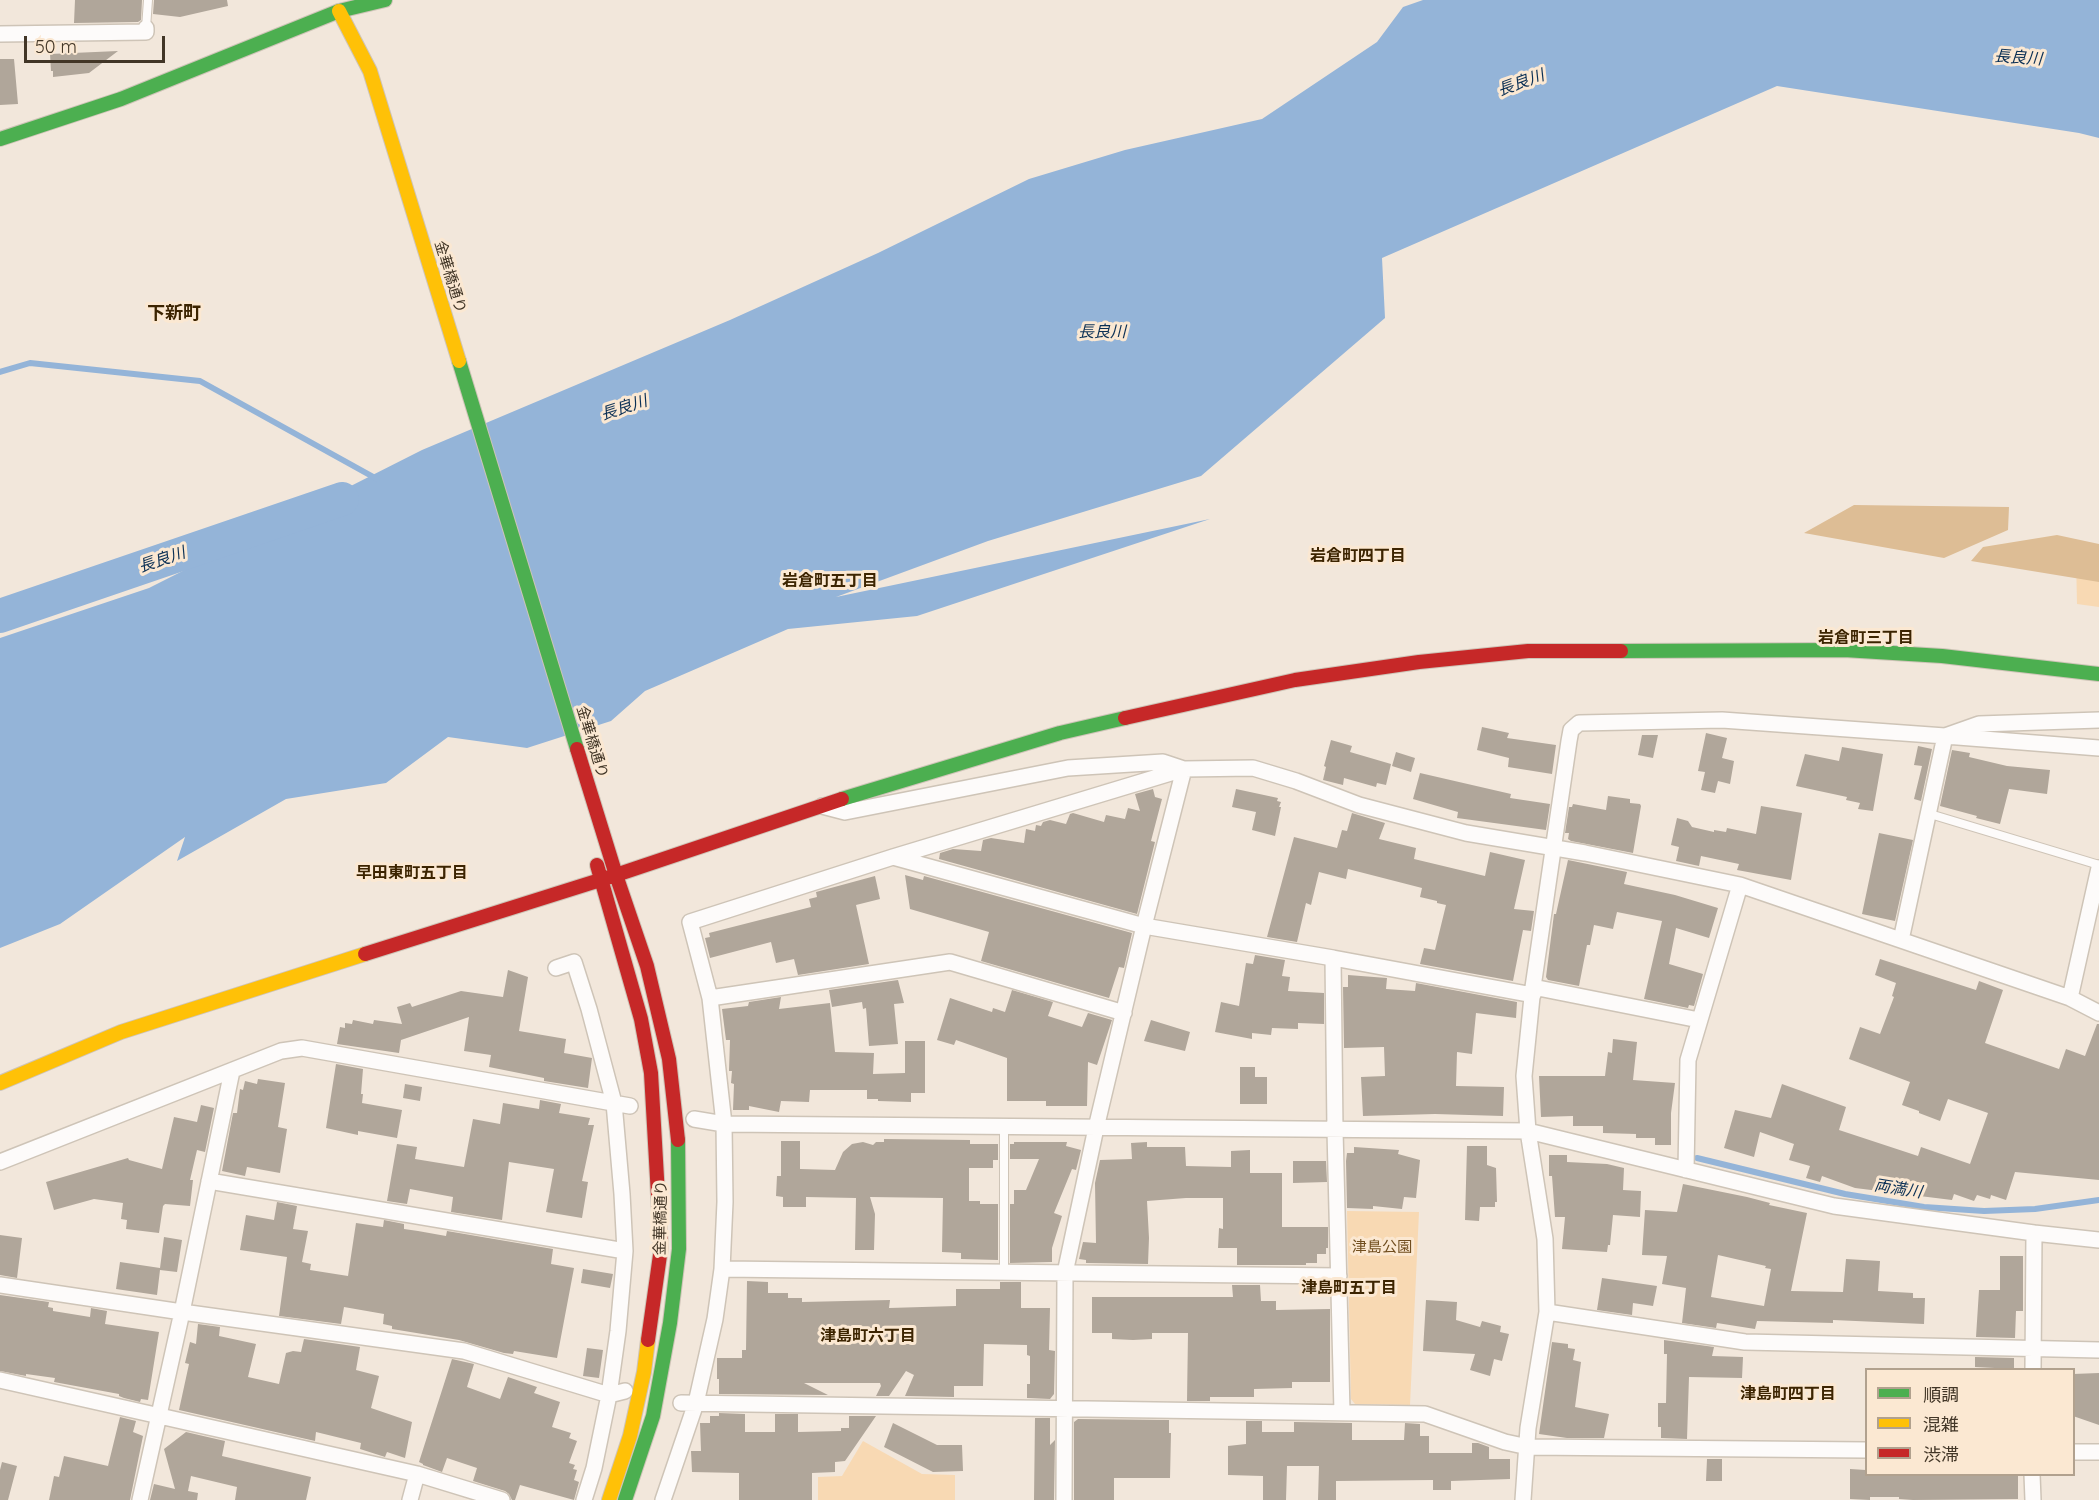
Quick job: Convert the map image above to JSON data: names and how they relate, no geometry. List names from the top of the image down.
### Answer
{
  "streets": {
    "street": ["金華橋通り"]
  },
  "districts": [
    "下新町",
    "岩倉町四丁目",
    "岩倉町五丁目",
    "岩倉町三丁目",
    "早田東町五丁目",
    "津島町五丁目",
    "津島町六丁目",
    "津島町四丁目"
  ],
  "water": ["長良川", "両満川"],
  "parks": ["津島公園"],
  "legend": ["順調", "混雑", "渋滞"],
  "scale_bar": "50 m"
}
